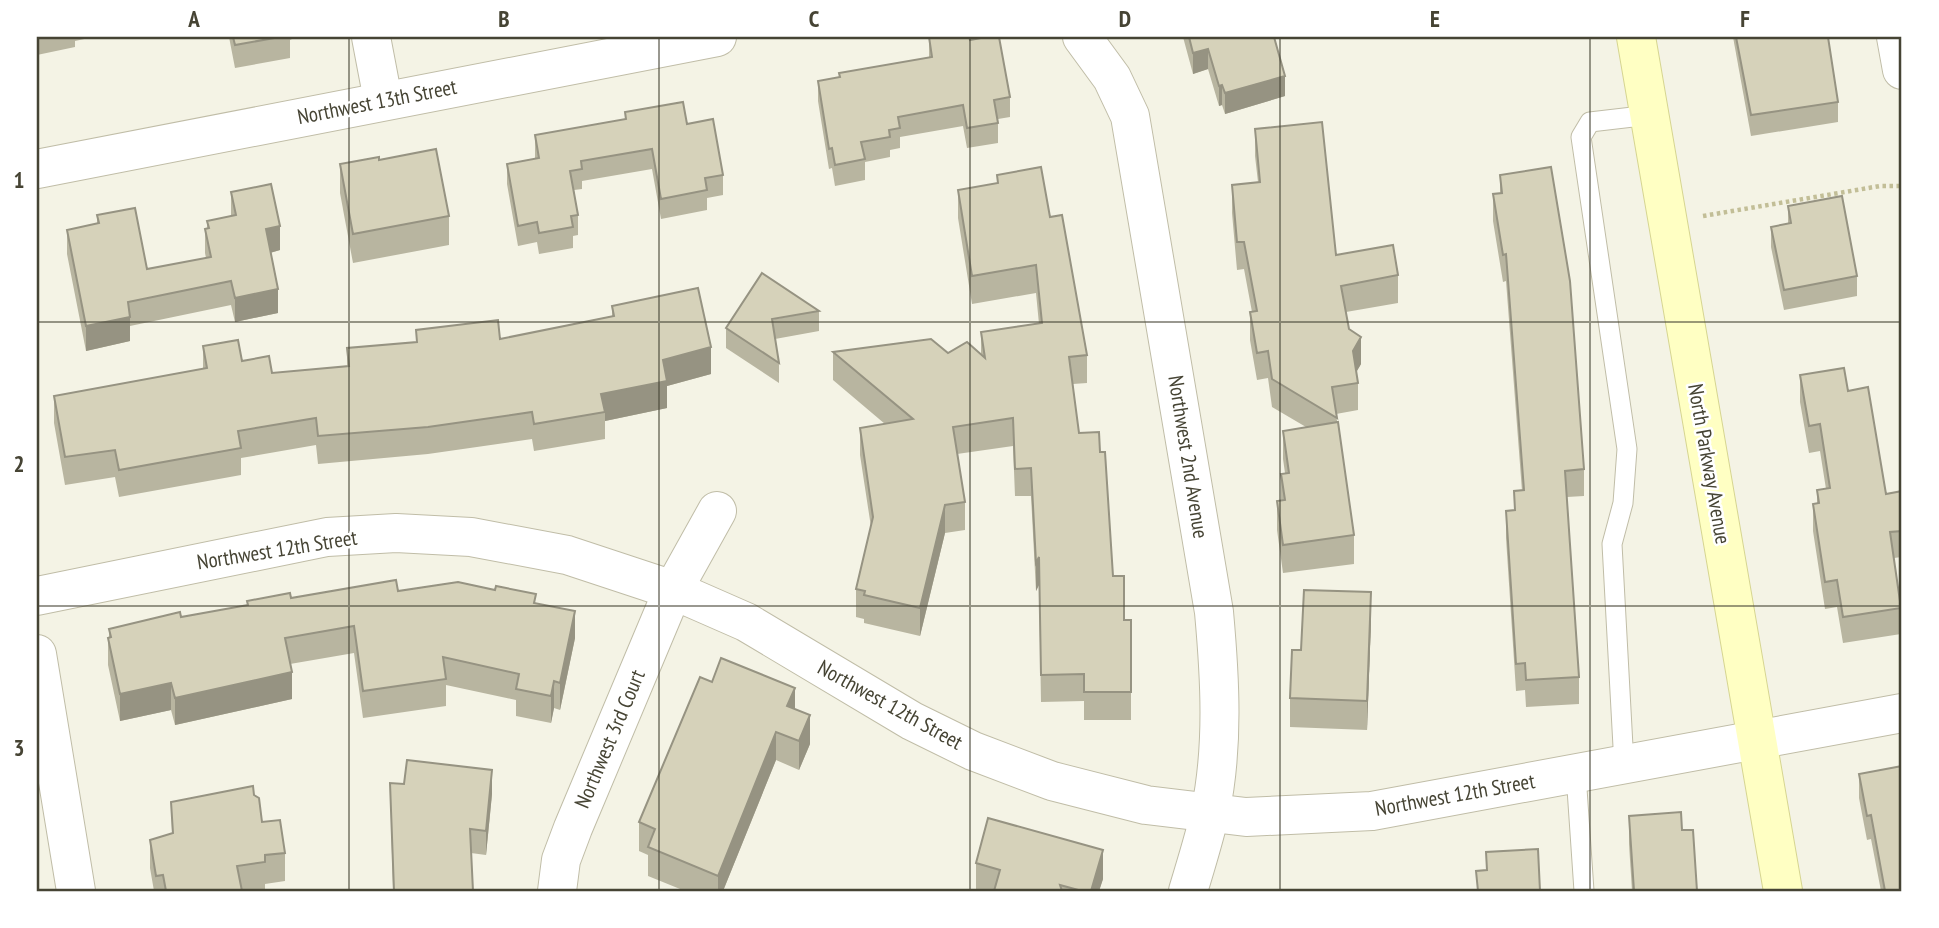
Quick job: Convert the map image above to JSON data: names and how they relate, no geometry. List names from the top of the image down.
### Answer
{
  "streets": {
    "street": [
      "Northwest 13th Street",
      "Northwest 2nd Avenue",
      "North Parkway Avenue",
      "Northwest 12th Street",
      "Northwest 3rd Court"
    ]
  },
  "crossings": [
    ["Northwest 2nd Avenue", "Northwest 12th Street"],
    ["North Parkway Avenue", "Northwest 12th Street"],
    ["Northwest 12th Street", "Northwest 3rd Court"]
  ],
  "grid": {
    "columns": [
      "A",
      "B",
      "C",
      "D",
      "E",
      "F"
    ],
    "rows": ["1", "2", "3"]
  }
}
